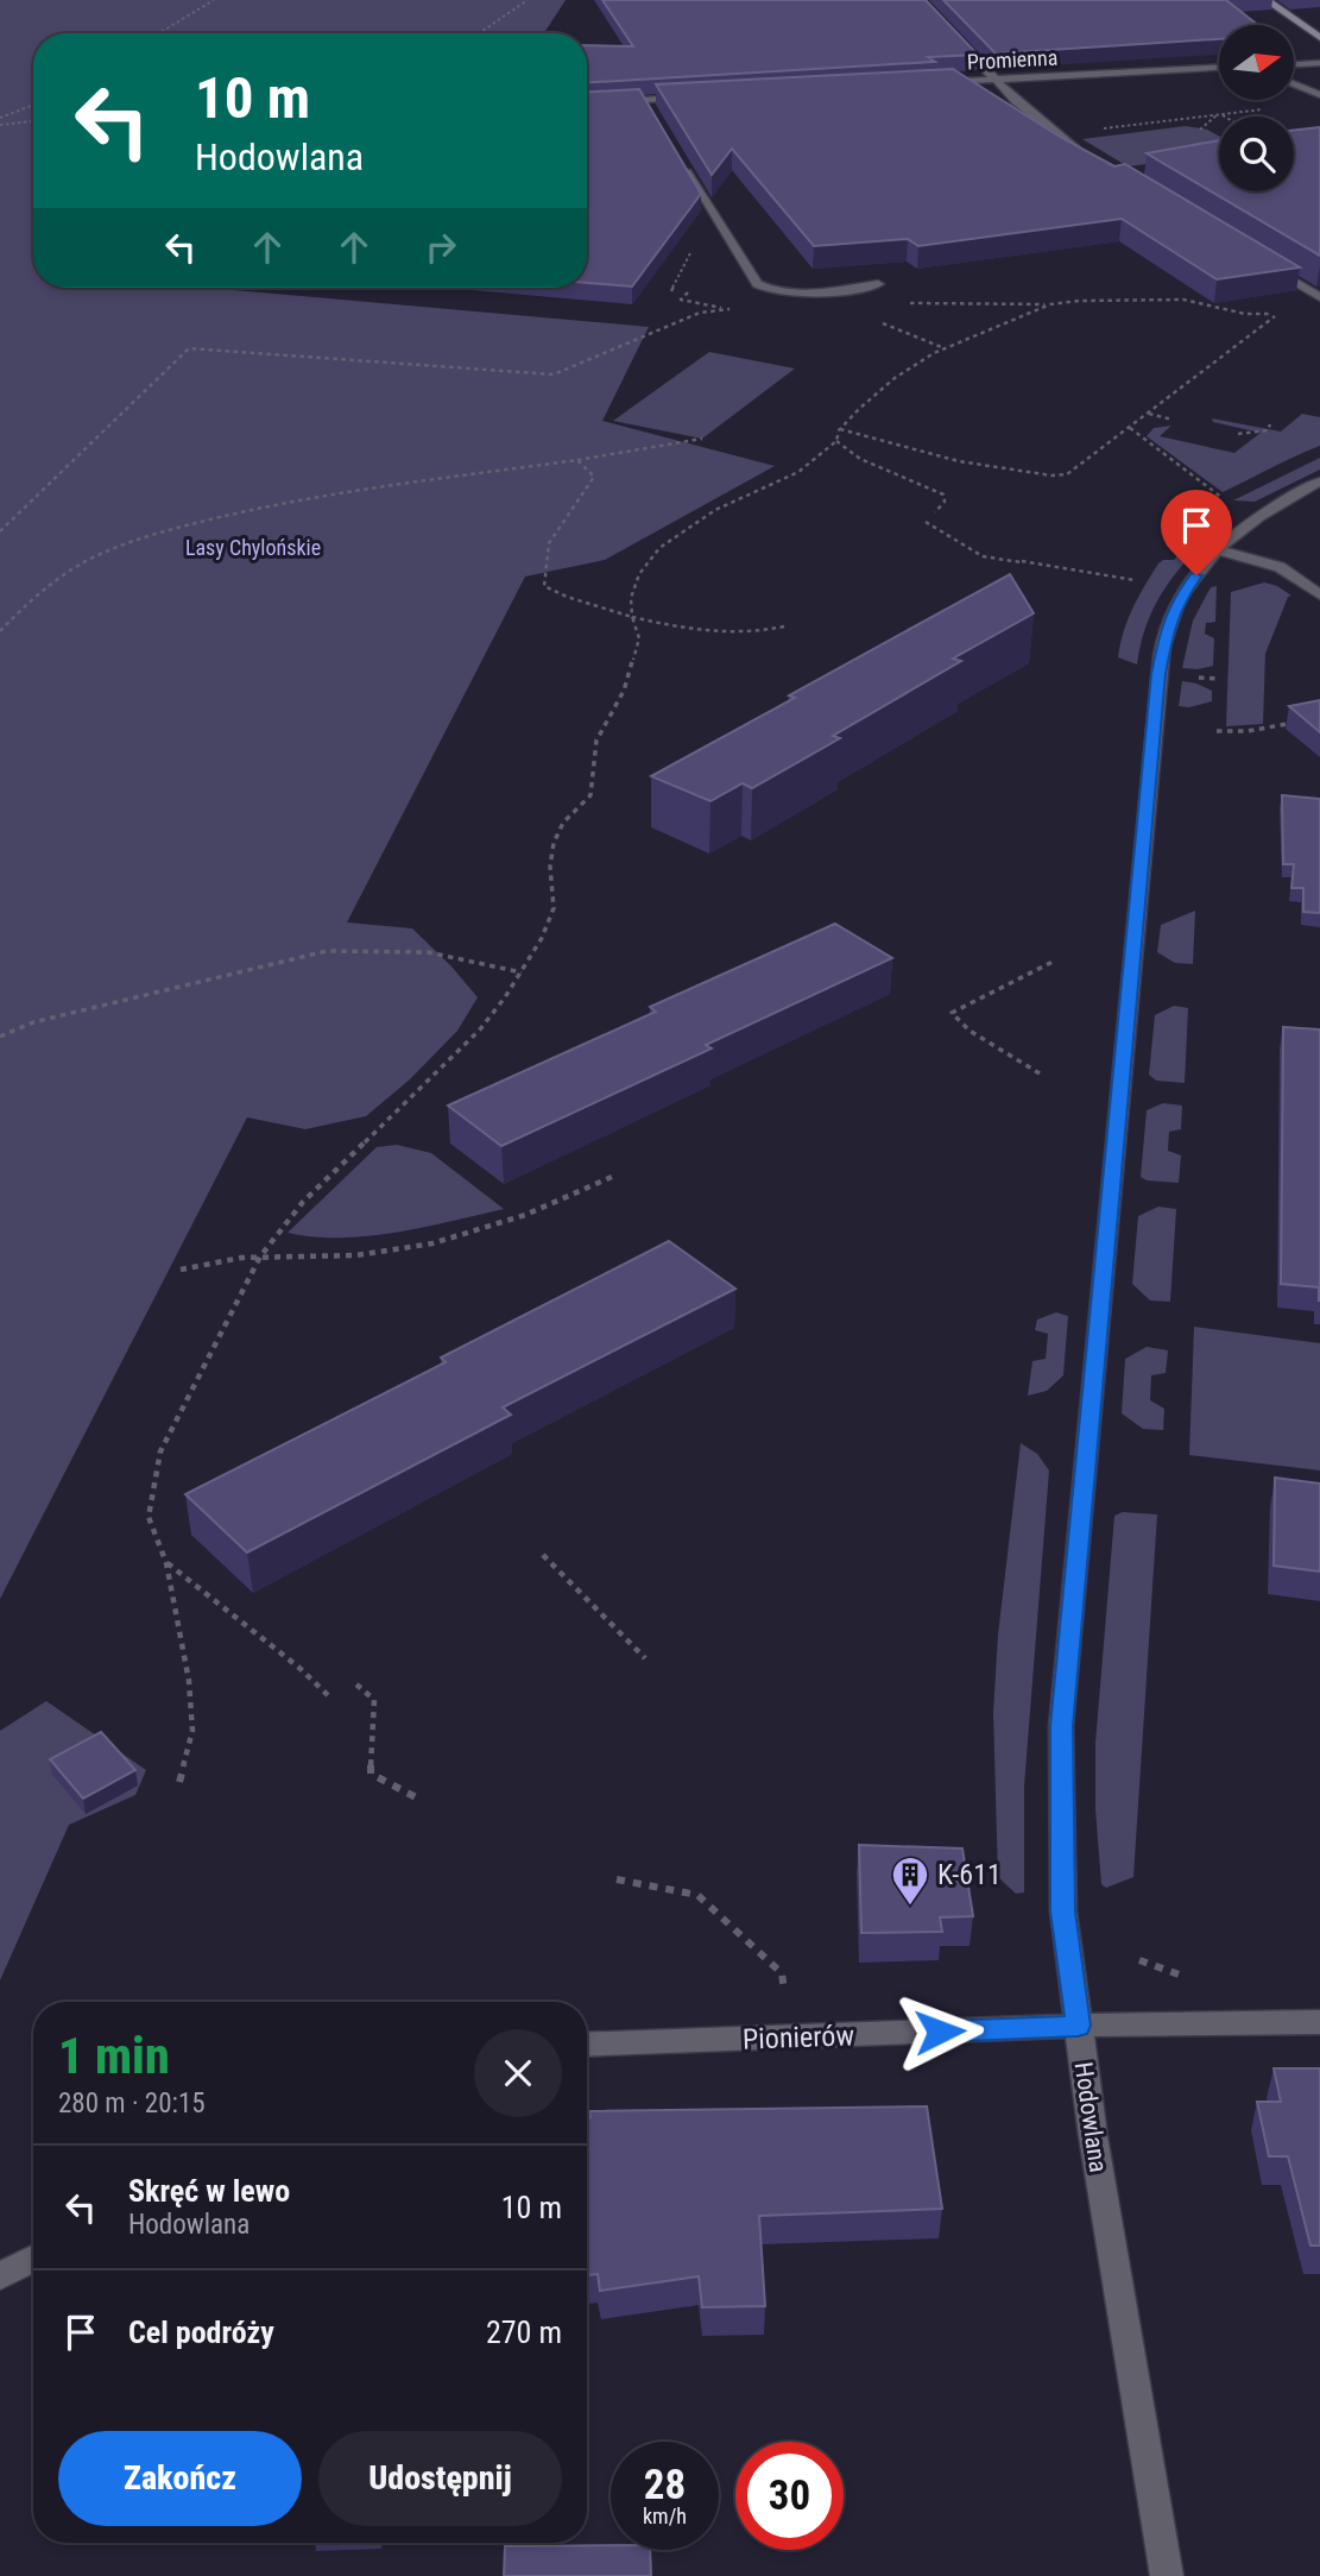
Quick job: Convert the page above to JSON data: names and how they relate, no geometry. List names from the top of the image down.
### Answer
{
  "streets": {
    "street": ["Promienna", "Pionierów", "Hodowlana"]
  },
  "crossings": [
    ["Pionierów", "Hodowlana"]
  ],
  "parks": ["Lasy Chylońskie"],
  "places": {
    "building": ["K-611"]
  },
  "north": "right",
  "page": {
    "turn": ["10 m", "Hodowlana"],
    "heading": ["1 min", "280 m · 20:15"],
    "list": [
      {
        "name": "Skręć w lewo",
        "note": "Hodowlana",
        "value": "10 m"
      },
      {
        "name": "Cel podróży",
        "value": "270 m"
      }
    ],
    "buttons": ["Zakończ", "Udostępnij"],
    "speed": "28 km/h",
    "limit": "30"
  }
}
